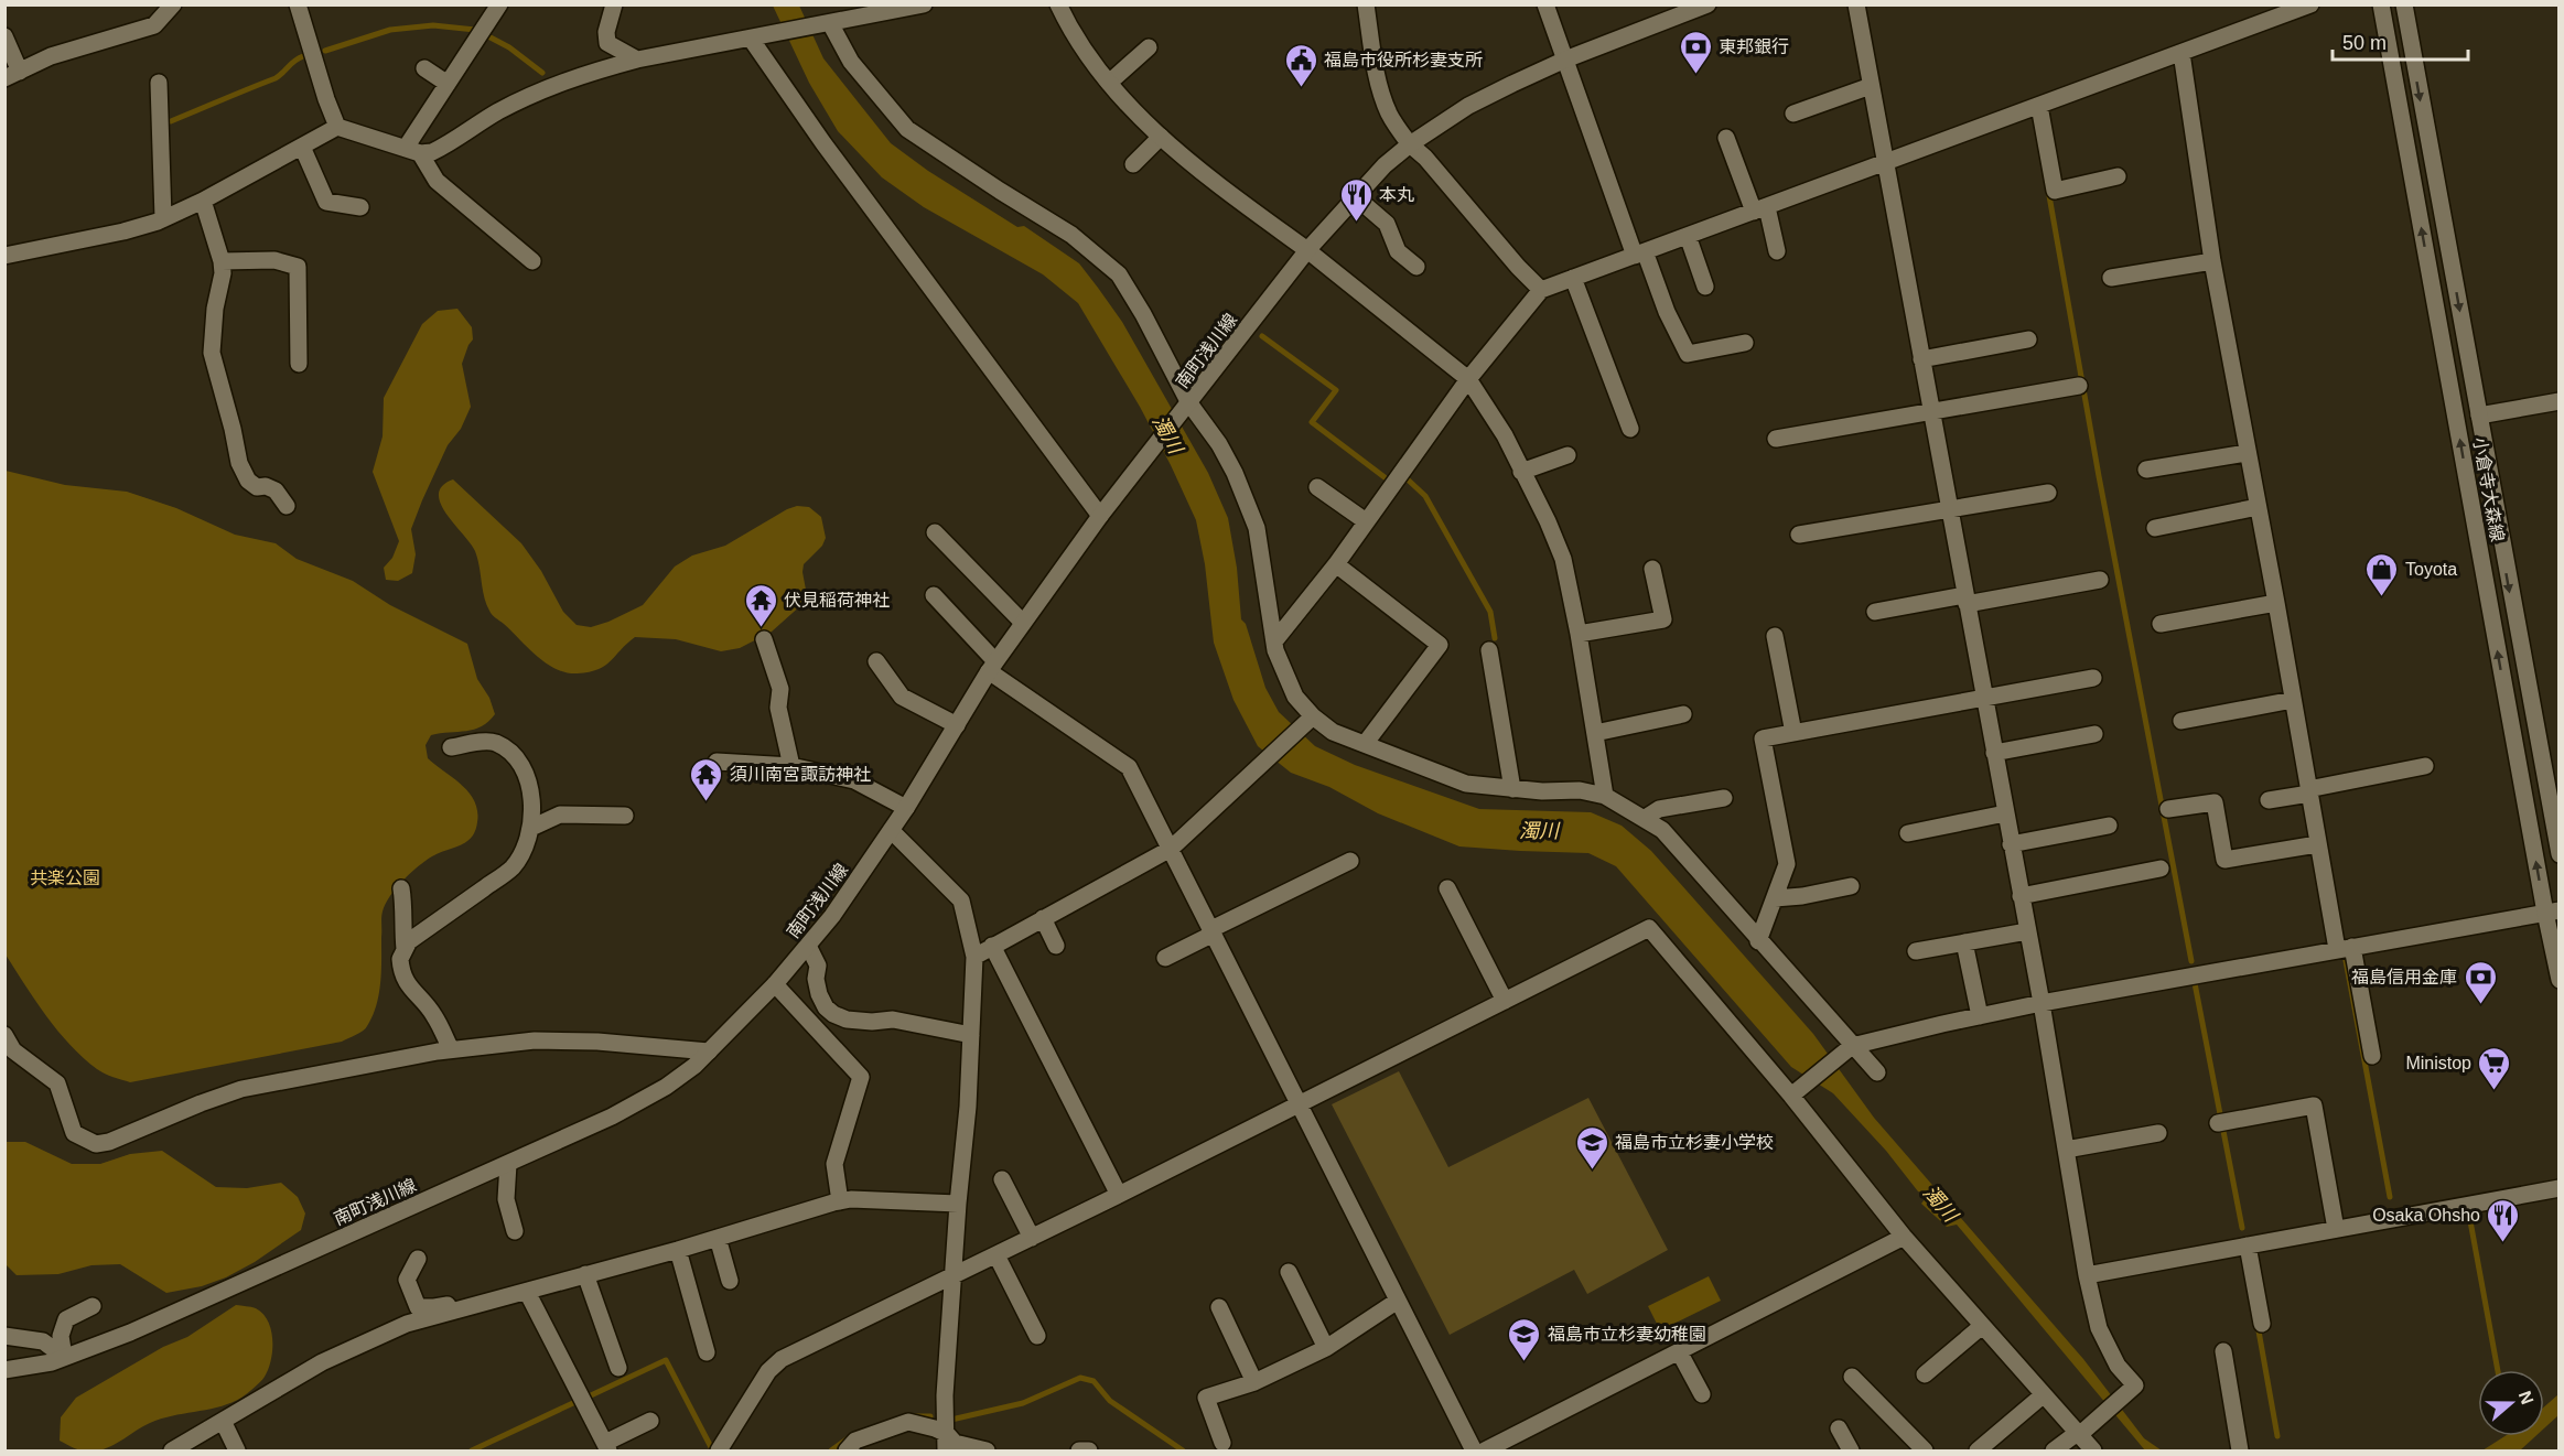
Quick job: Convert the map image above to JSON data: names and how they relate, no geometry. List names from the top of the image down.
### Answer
{
  "streets": {
    "street": ["南町浅川線", "小倉寺大森線"]
  },
  "water": ["濁川"],
  "parks": ["共楽公園"],
  "places": {
    "bank": ["東邦銀行", "福島信用金庫"],
    "public building": ["福島市役所杉妻支所"],
    "restaurant": ["本丸", "Osaka Ohsho"],
    "shop": ["Toyota"],
    "temple": ["伏見稲荷神社", "須川南宮諏訪神社"],
    "supermarket": ["Ministop"],
    "school or university": ["福島市立杉妻小学校", "福島市立杉妻幼稚園"]
  },
  "scale_bar": "50 m",
  "north": "right"
}
